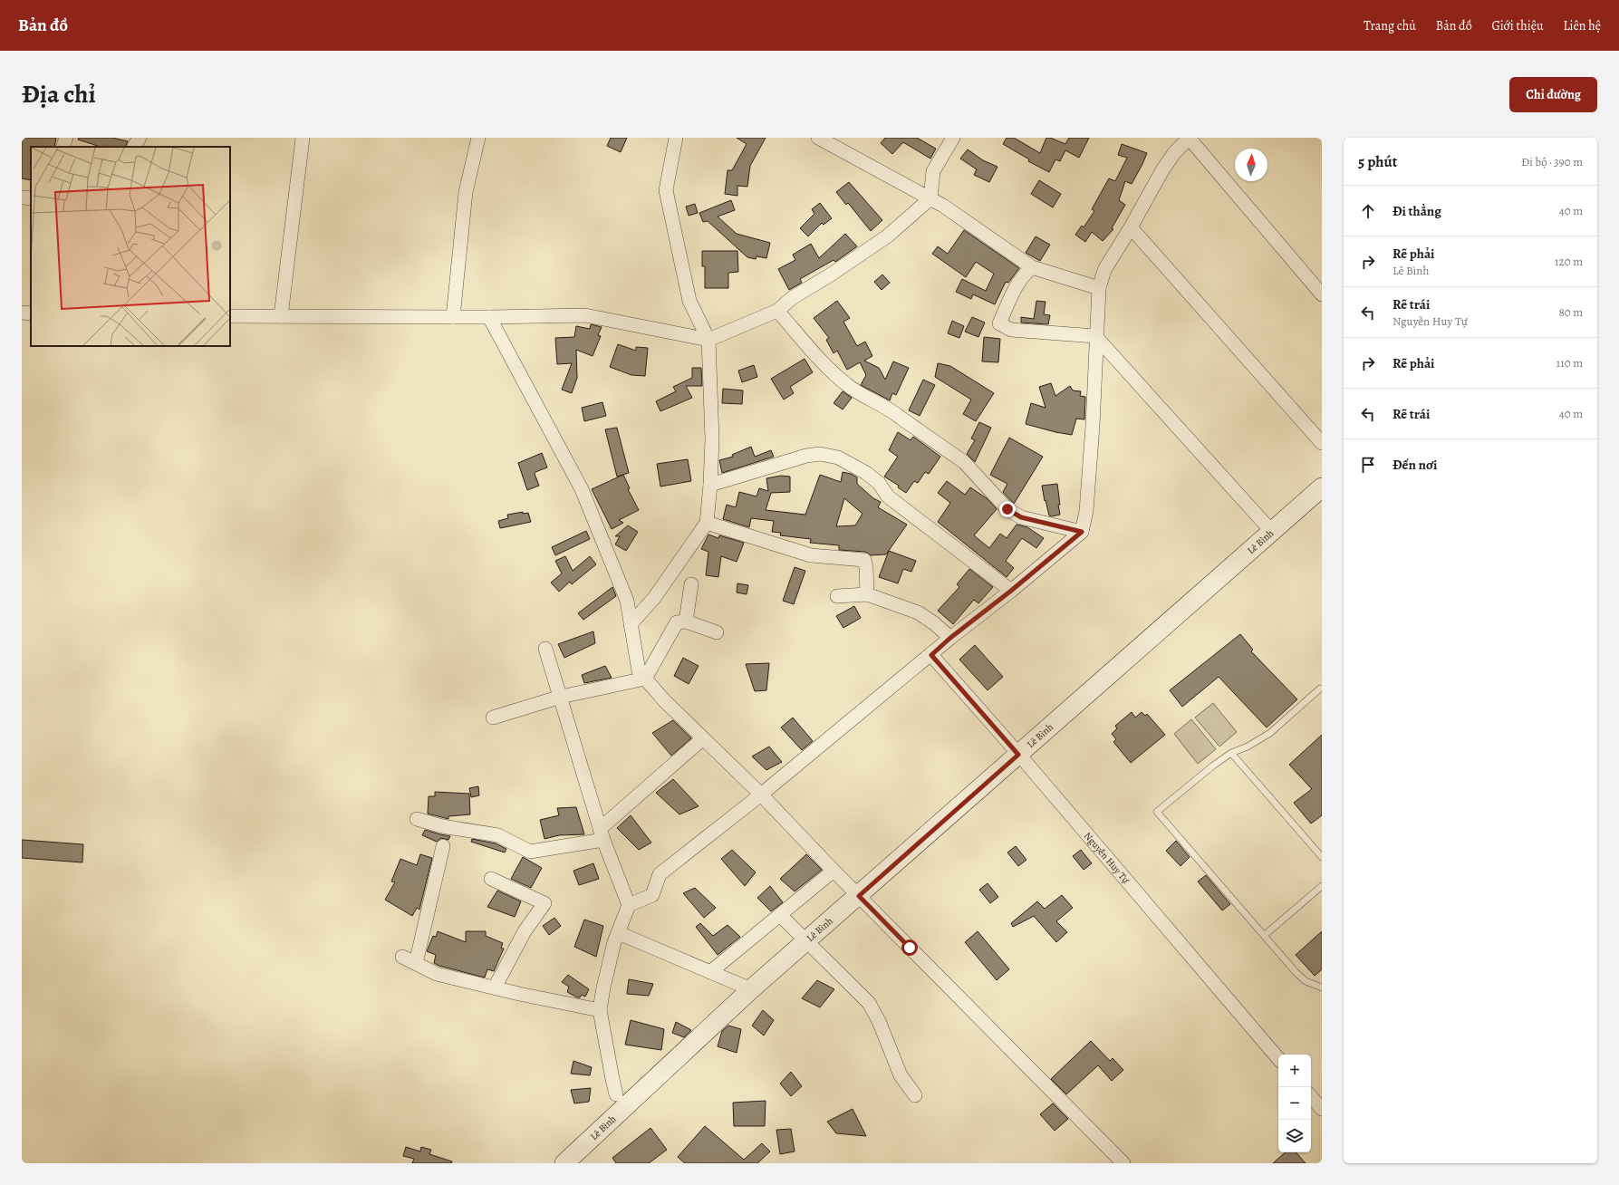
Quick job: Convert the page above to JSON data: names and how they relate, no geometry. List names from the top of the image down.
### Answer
{
  "streets": {
    "street": ["Lê Bình", "Nguyễn Huy Tự"]
  },
  "crossings": [
    ["Lê Bình", "Nguyễn Huy Tự"]
  ],
  "north": "top",
  "page": {
    "header": "Bản đồ",
    "nav": [
      "Trang chủ",
      "Bản đồ",
      "Giới thiệu",
      "Liên hệ"
    ],
    "title": "Địa chỉ",
    "buttons": "Chỉ đường",
    "heading": ["5 phút", "Đi bộ · 390 m"],
    "list": [
      ["Đi thẳng", "40 m"],
      ["Rẽ phải", "Lê Bình", "120 m"],
      ["Rẽ trái", "Nguyễn Huy Tự", "80 m"],
      ["Rẽ phải", "110 m"],
      ["Rẽ trái", "40 m"],
      "Đến nơi"
    ],
    "map_buttons": ["+", "−"]
  }
}
